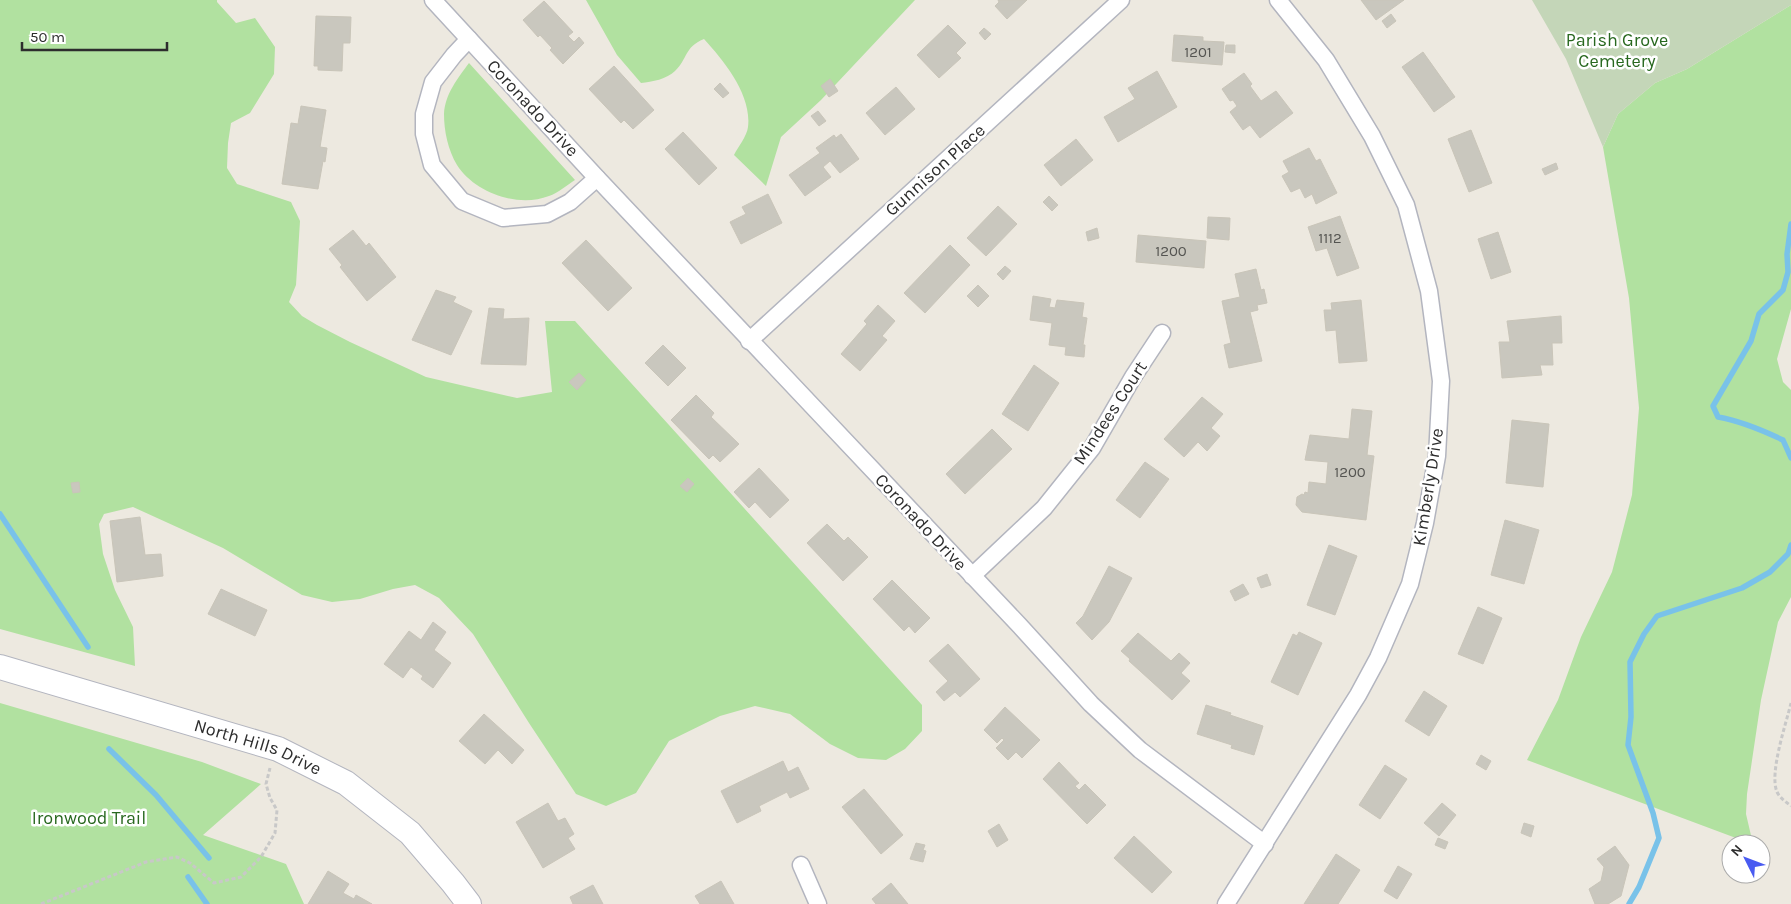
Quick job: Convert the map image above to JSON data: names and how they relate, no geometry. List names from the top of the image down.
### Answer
{
  "streets": {
    "main road": ["North Hills Drive"],
    "street": [
      "Coronado Drive",
      "Gunnison Place",
      "Mindees Court",
      "Kimberly Drive"
    ]
  },
  "crossings": [
    ["Coronado Drive", "Gunnison Place"],
    ["Coronado Drive", "Mindees Court"],
    ["Coronado Drive", "Kimberly Drive"]
  ],
  "parks": ["Parish Grove Cemetery", "Ironwood Trail"],
  "house_numbers": [
    "1201",
    "1112",
    "1200",
    "1200"
  ],
  "scale_bar": "50 m",
  "north": "top left"
}
